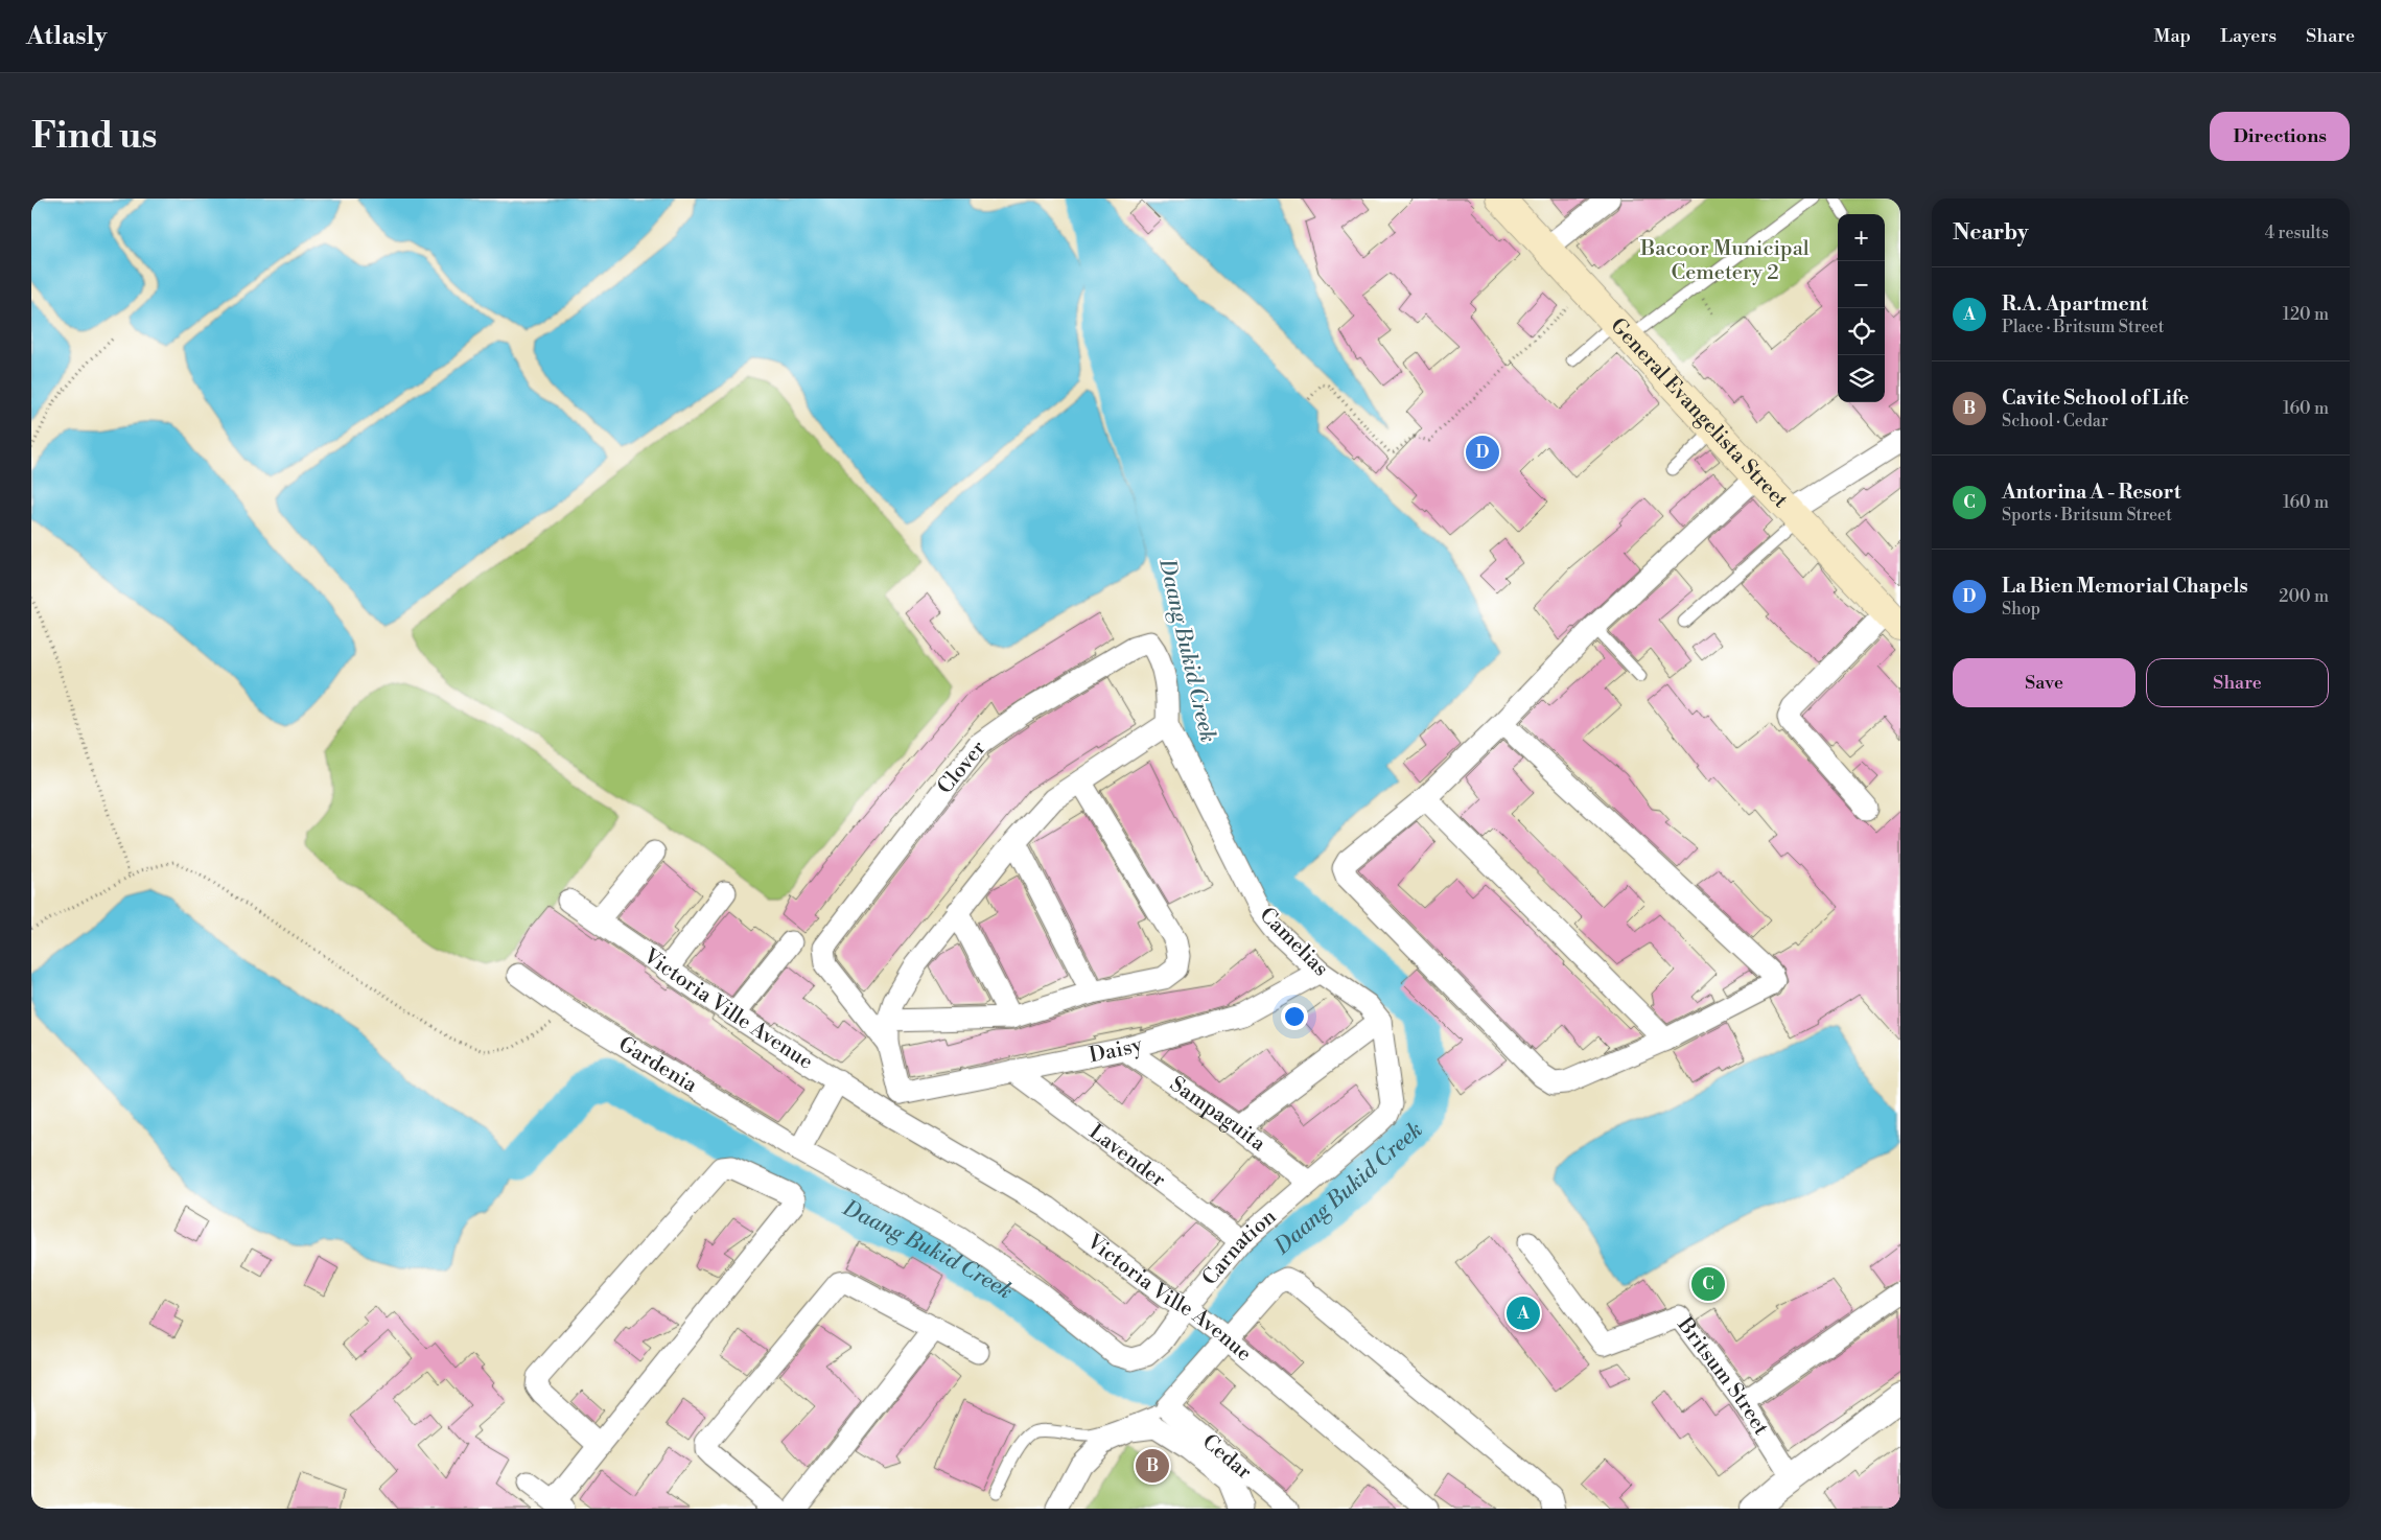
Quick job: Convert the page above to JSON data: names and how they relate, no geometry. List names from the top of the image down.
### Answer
{
  "streets": {
    "main road": ["General Evangelista Street"],
    "street": [
      "Clover",
      "Camelias",
      "Victoria Ville Avenue",
      "Daisy",
      "Gardenia",
      "Sampaguita",
      "Lavender",
      "Carnation",
      "Britsum Street",
      "Cedar"
    ]
  },
  "crossings": [
    ["Clover", "Camelias"],
    ["Camelias", "Daisy"],
    ["Camelias", "Carnation"],
    ["Victoria Ville Avenue", "Carnation"],
    ["Daisy", "Sampaguita"],
    ["Daisy", "Lavender"],
    ["Gardenia", "Carnation"],
    ["Sampaguita", "Carnation"],
    ["Lavender", "Carnation"]
  ],
  "water": ["Daang Bukid Creek"],
  "parks": ["Bacoor Municipal Cemetery 2"],
  "page": {
    "header": "Atlasly",
    "nav": ["Map", "Layers", "Share"],
    "buttons": [
      "Directions",
      ["Save", "Share"]
    ],
    "title": "Find us",
    "heading": ["Nearby", "4 results"],
    "map_buttons": ["+", "−"],
    "list": [
      {
        "mark": "A",
        "name": "R.A. Apartment",
        "note": "Place · Britsum Street",
        "value": "120 m"
      },
      {
        "mark": "B",
        "name": "Cavite School of Life",
        "note": "School · Cedar",
        "value": "160 m"
      },
      {
        "mark": "C",
        "name": "Antorina A - Resort",
        "note": "Sports · Britsum Street",
        "value": "160 m"
      },
      {
        "mark": "D",
        "name": "La Bien Memorial Chapels",
        "note": "Shop",
        "value": "200 m"
      }
    ],
    "pins": [
      "D",
      "C",
      "A",
      "B"
    ]
  }
}
